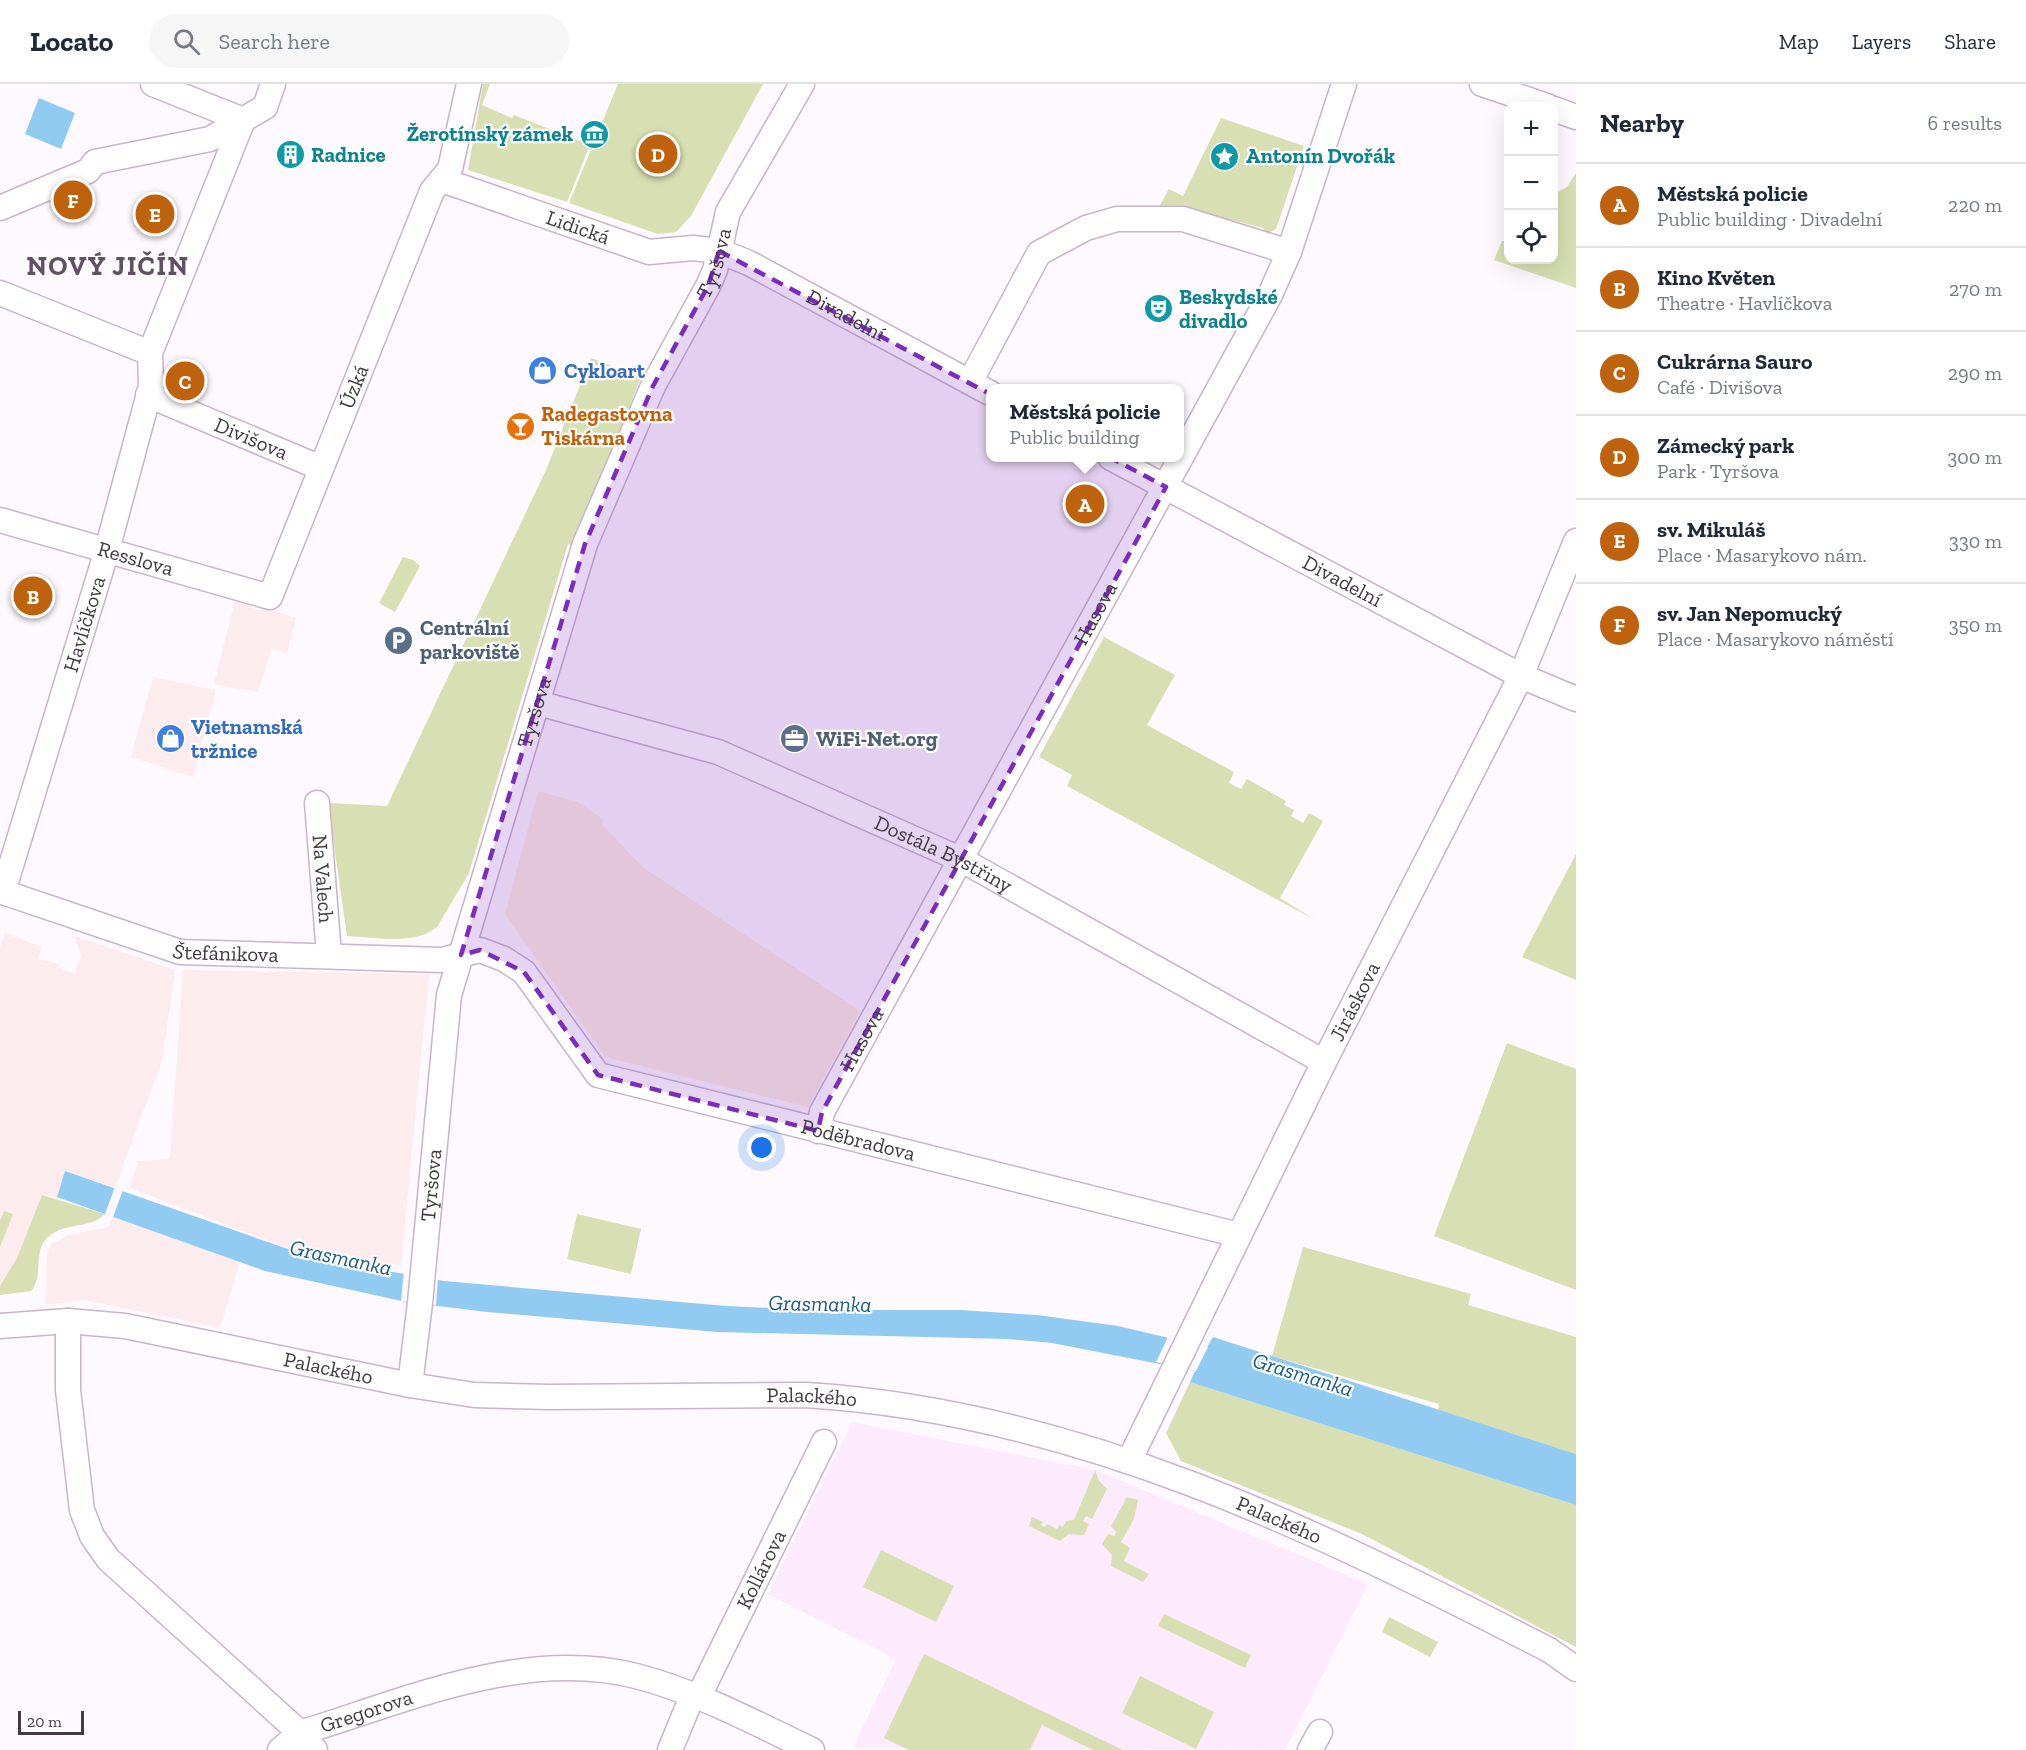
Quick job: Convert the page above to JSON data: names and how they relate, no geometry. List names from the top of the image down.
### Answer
{
  "streets": {
    "street": [
      "Lidická",
      "Tyršova",
      "Divadelní",
      "Úzká",
      "Divišova",
      "Resslova",
      "Husova",
      "Havlíčkova",
      "Dostála Bystřiny",
      "Na Valech",
      "Štefánikova",
      "Jiráskova",
      "Poděbradova",
      "Palackého",
      "Kollárova",
      "Gregorova"
    ]
  },
  "crossings": [
    ["Lidická", "Tyršova"],
    ["Lidická", "Divadelní"],
    ["Lidická", "Úzká"],
    ["Tyršova", "Divadelní"],
    ["Tyršova", "Dostála Bystřiny"],
    ["Tyršova", "Štefánikova"],
    ["Tyršova", "Poděbradova"],
    ["Tyršova", "Palackého"],
    ["Divadelní", "Husova"],
    ["Divadelní", "Jiráskova"],
    ["Úzká", "Divišova"],
    ["Úzká", "Resslova"],
    ["Divišova", "Havlíčkova"],
    ["Resslova", "Havlíčkova"],
    ["Husova", "Dostála Bystřiny"],
    ["Husova", "Poděbradova"],
    ["Havlíčkova", "Štefánikova"],
    ["Dostála Bystřiny", "Jiráskova"],
    ["Na Valech", "Štefánikova"],
    ["Štefánikova", "Poděbradova"],
    ["Jiráskova", "Poděbradova"],
    ["Jiráskova", "Palackého"],
    ["Palackého", "Gregorova"],
    ["Kollárova", "Gregorova"]
  ],
  "districts": ["NOVÝ JIČÍN"],
  "water": ["Grasmanka"],
  "places": {
    "museum": ["Žerotínský zámek"],
    "building": ["Radnice"],
    "place": ["Antonín Dvořák"],
    "theatre": ["Beskydské divadlo"],
    "shop": ["Cykloart", "Vietnamská tržnice"],
    "bar": ["Radegastovna Tiskárna"],
    "parking": ["Centrální parkoviště"],
    "office": ["WiFi-Net.org"]
  },
  "scale_bar": "20 m",
  "page": {
    "header": "Locato",
    "search": "Search here",
    "nav": ["Map", "Layers", "Share"],
    "heading": ["Nearby", "6 results"],
    "map_buttons": ["+", "−"],
    "pins": [
      "D",
      "F",
      "E",
      "C",
      "A",
      "B"
    ],
    "list": [
      {
        "mark": "A",
        "name": "Městská policie",
        "note": "Public building · Divadelní",
        "value": "220 m"
      },
      {
        "mark": "B",
        "name": "Kino Květen",
        "note": "Theatre · Havlíčkova",
        "value": "270 m"
      },
      {
        "mark": "C",
        "name": "Cukrárna Sauro",
        "note": "Café · Divišova",
        "value": "290 m"
      },
      {
        "mark": "D",
        "name": "Zámecký park",
        "note": "Park · Tyršova",
        "value": "300 m"
      },
      {
        "mark": "E",
        "name": "sv. Mikuláš",
        "note": "Place · Masarykovo nám.",
        "value": "330 m"
      },
      {
        "mark": "F",
        "name": "sv. Jan Nepomucký",
        "note": "Place · Masarykovo náměstí",
        "value": "350 m"
      }
    ],
    "popup": ["Městská policie", "Public building"],
    "scale": "20 m"
  }
}
